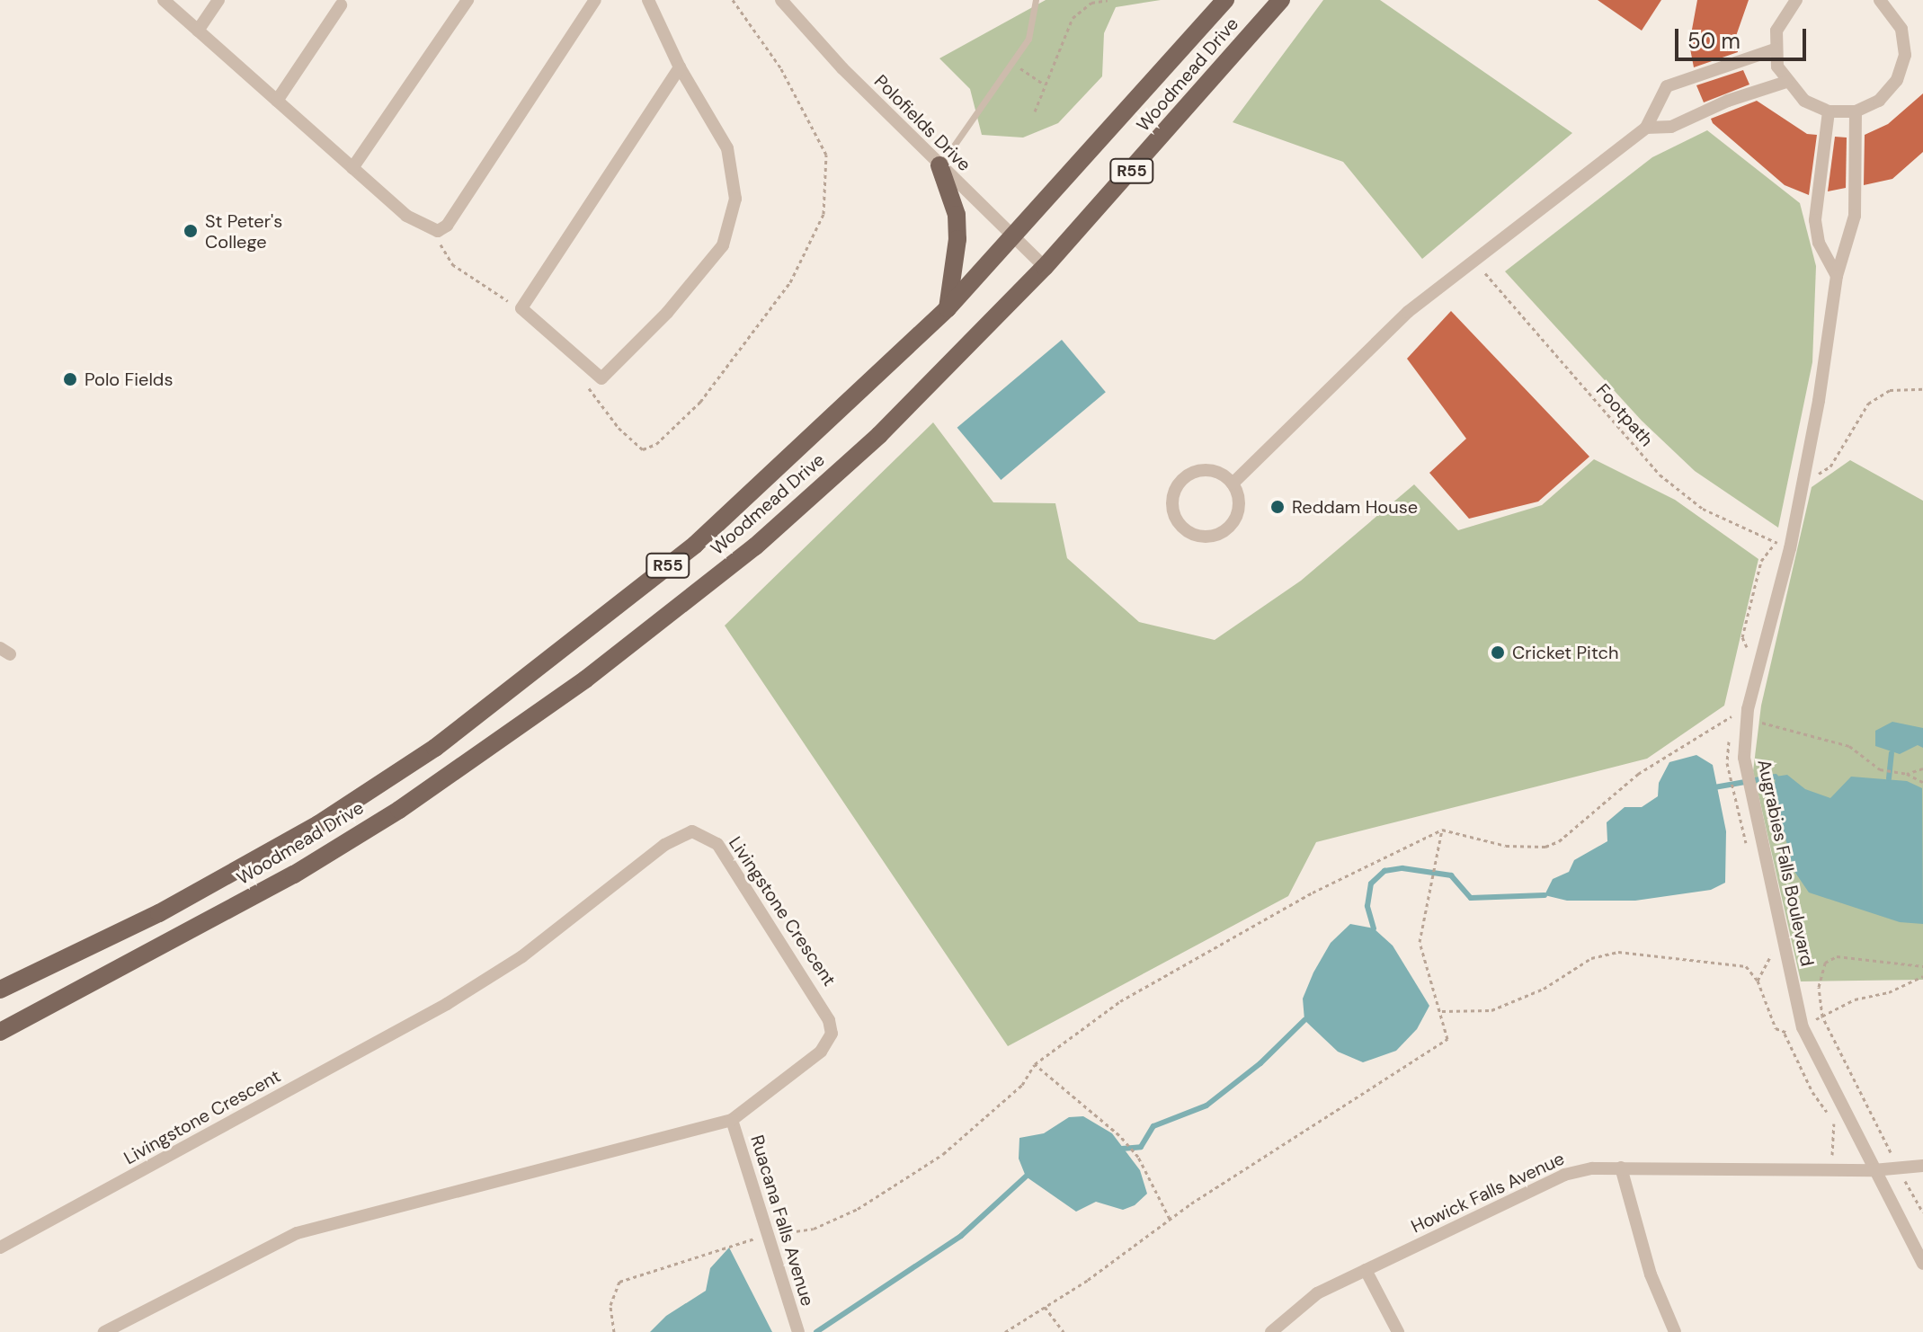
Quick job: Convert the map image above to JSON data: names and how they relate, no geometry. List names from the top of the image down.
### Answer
{
  "streets": {
    "main road": ["Woodmead Drive", "R55"],
    "street": [
      "Polofields Drive",
      "Augrabies Falls Boulevard",
      "Livingstone Crescent",
      "Howick Falls Avenue",
      "Ruacana Falls Avenue"
    ],
    "path": ["Footpath"]
  },
  "crossings": [
    ["Woodmead Drive", "Polofields Drive"],
    ["Footpath", "Augrabies Falls Boulevard"],
    ["Augrabies Falls Boulevard", "Howick Falls Avenue"],
    ["Livingstone Crescent", "Ruacana Falls Avenue"]
  ],
  "places": [
    "St Peter's College",
    "Polo Fields",
    "Reddam House",
    "Cricket Pitch"
  ],
  "scale_bar": "50 m"
}
